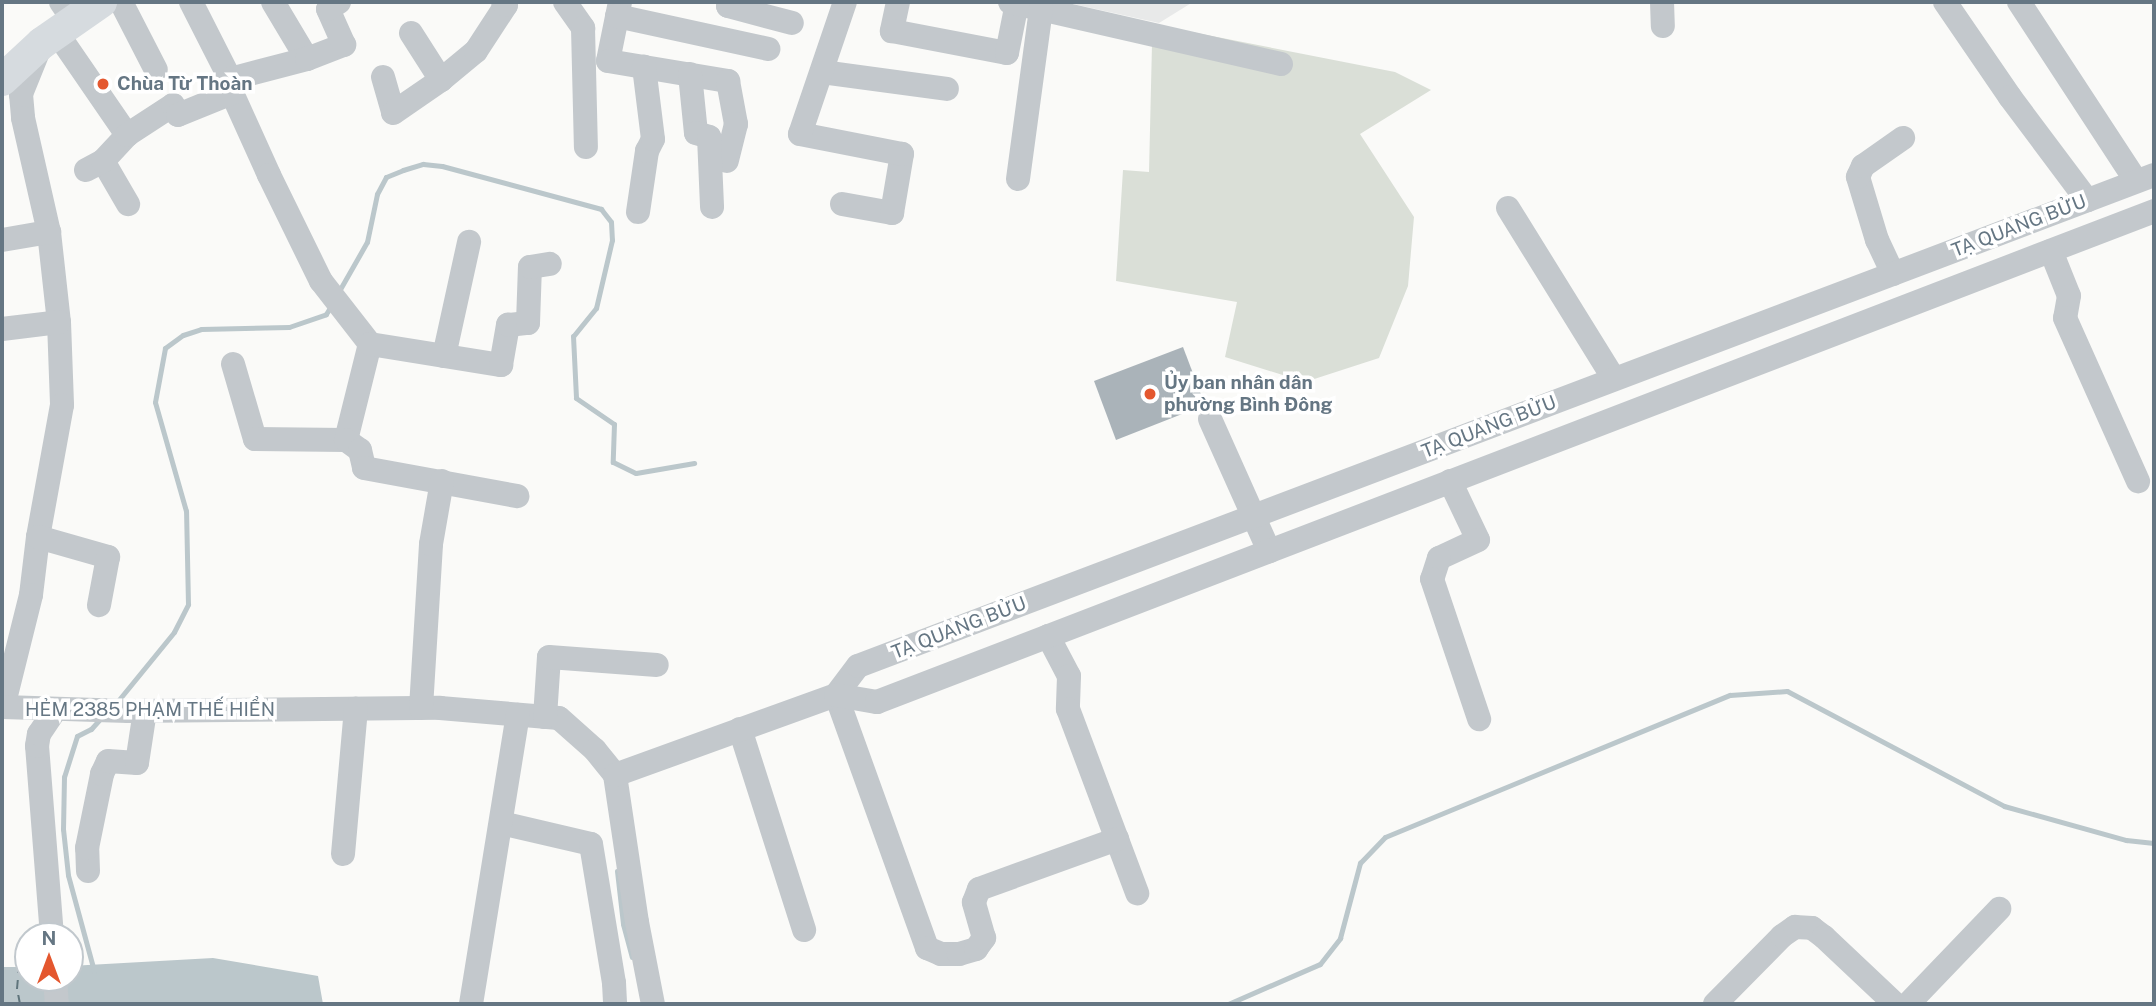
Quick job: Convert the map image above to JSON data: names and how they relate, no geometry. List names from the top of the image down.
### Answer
{
  "streets": {
    "street": ["TẠ QUANG BỬU", "HẺM 2385 PHẠM THẾ HIỂN"]
  },
  "crossings": [
    ["TẠ QUANG BỬU", "HẺM 2385 PHẠM THẾ HIỂN"]
  ],
  "places": ["Chùa Từ Thoàn", "Ủy ban nhân dân phường Bình Đông"],
  "north": "top"
}
